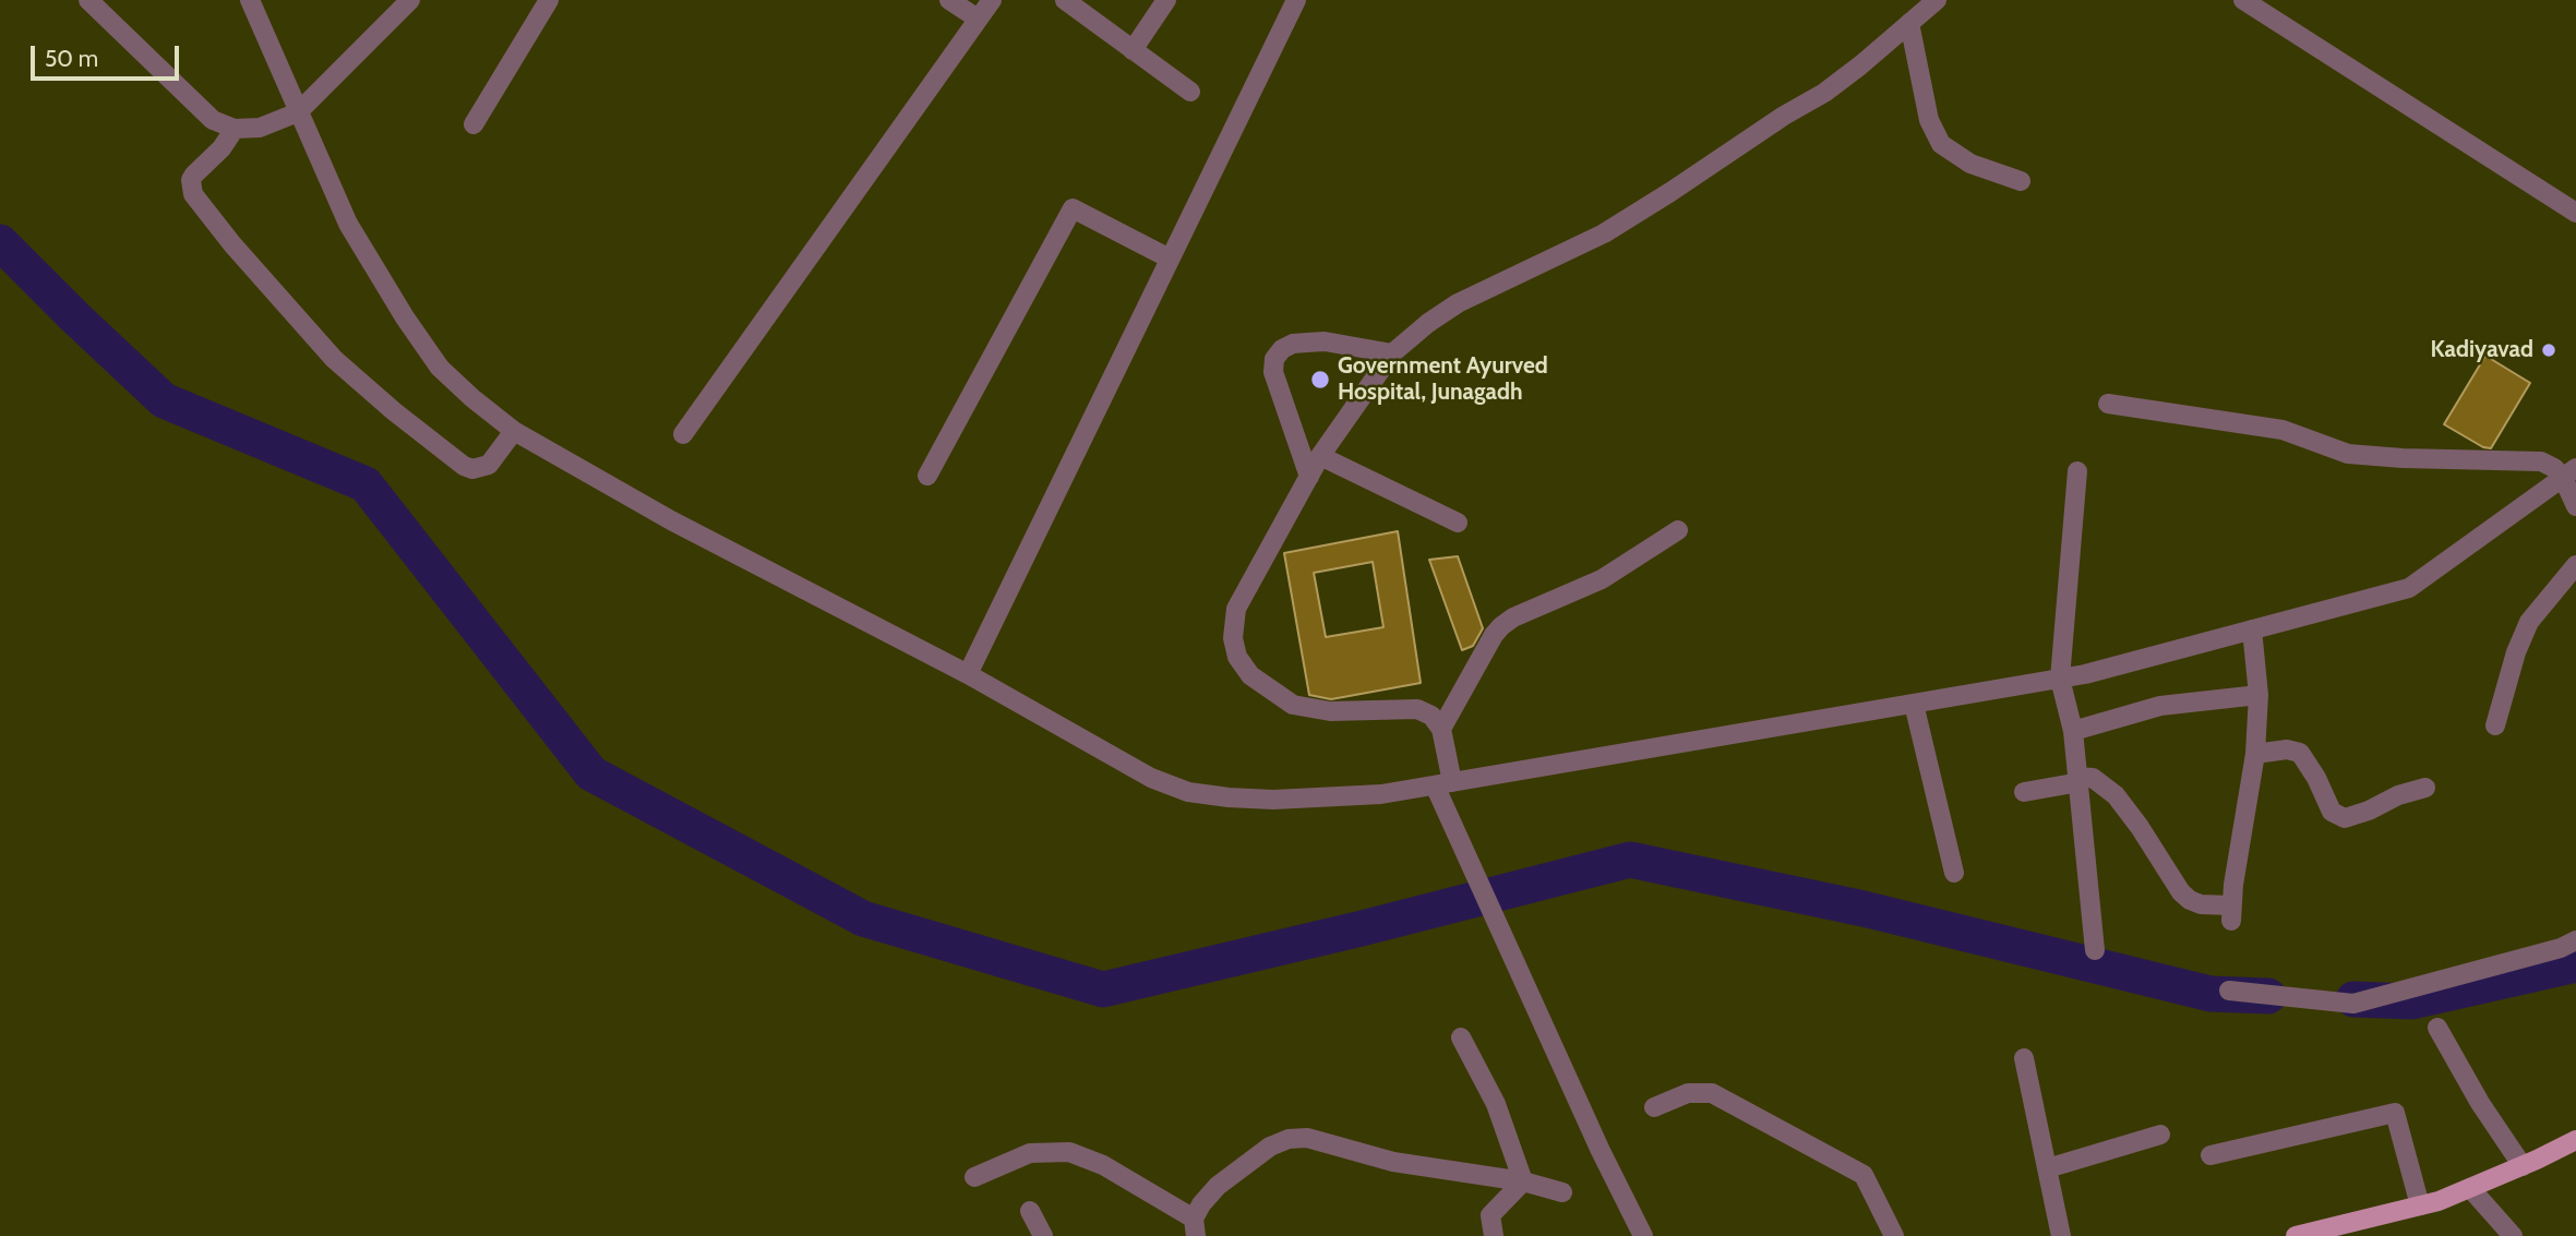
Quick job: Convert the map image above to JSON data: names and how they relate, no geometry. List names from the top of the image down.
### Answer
{
  "places": ["Kadiyavad", "Government Ayurved Hospital, Junagadh"],
  "scale_bar": "50 m"
}
